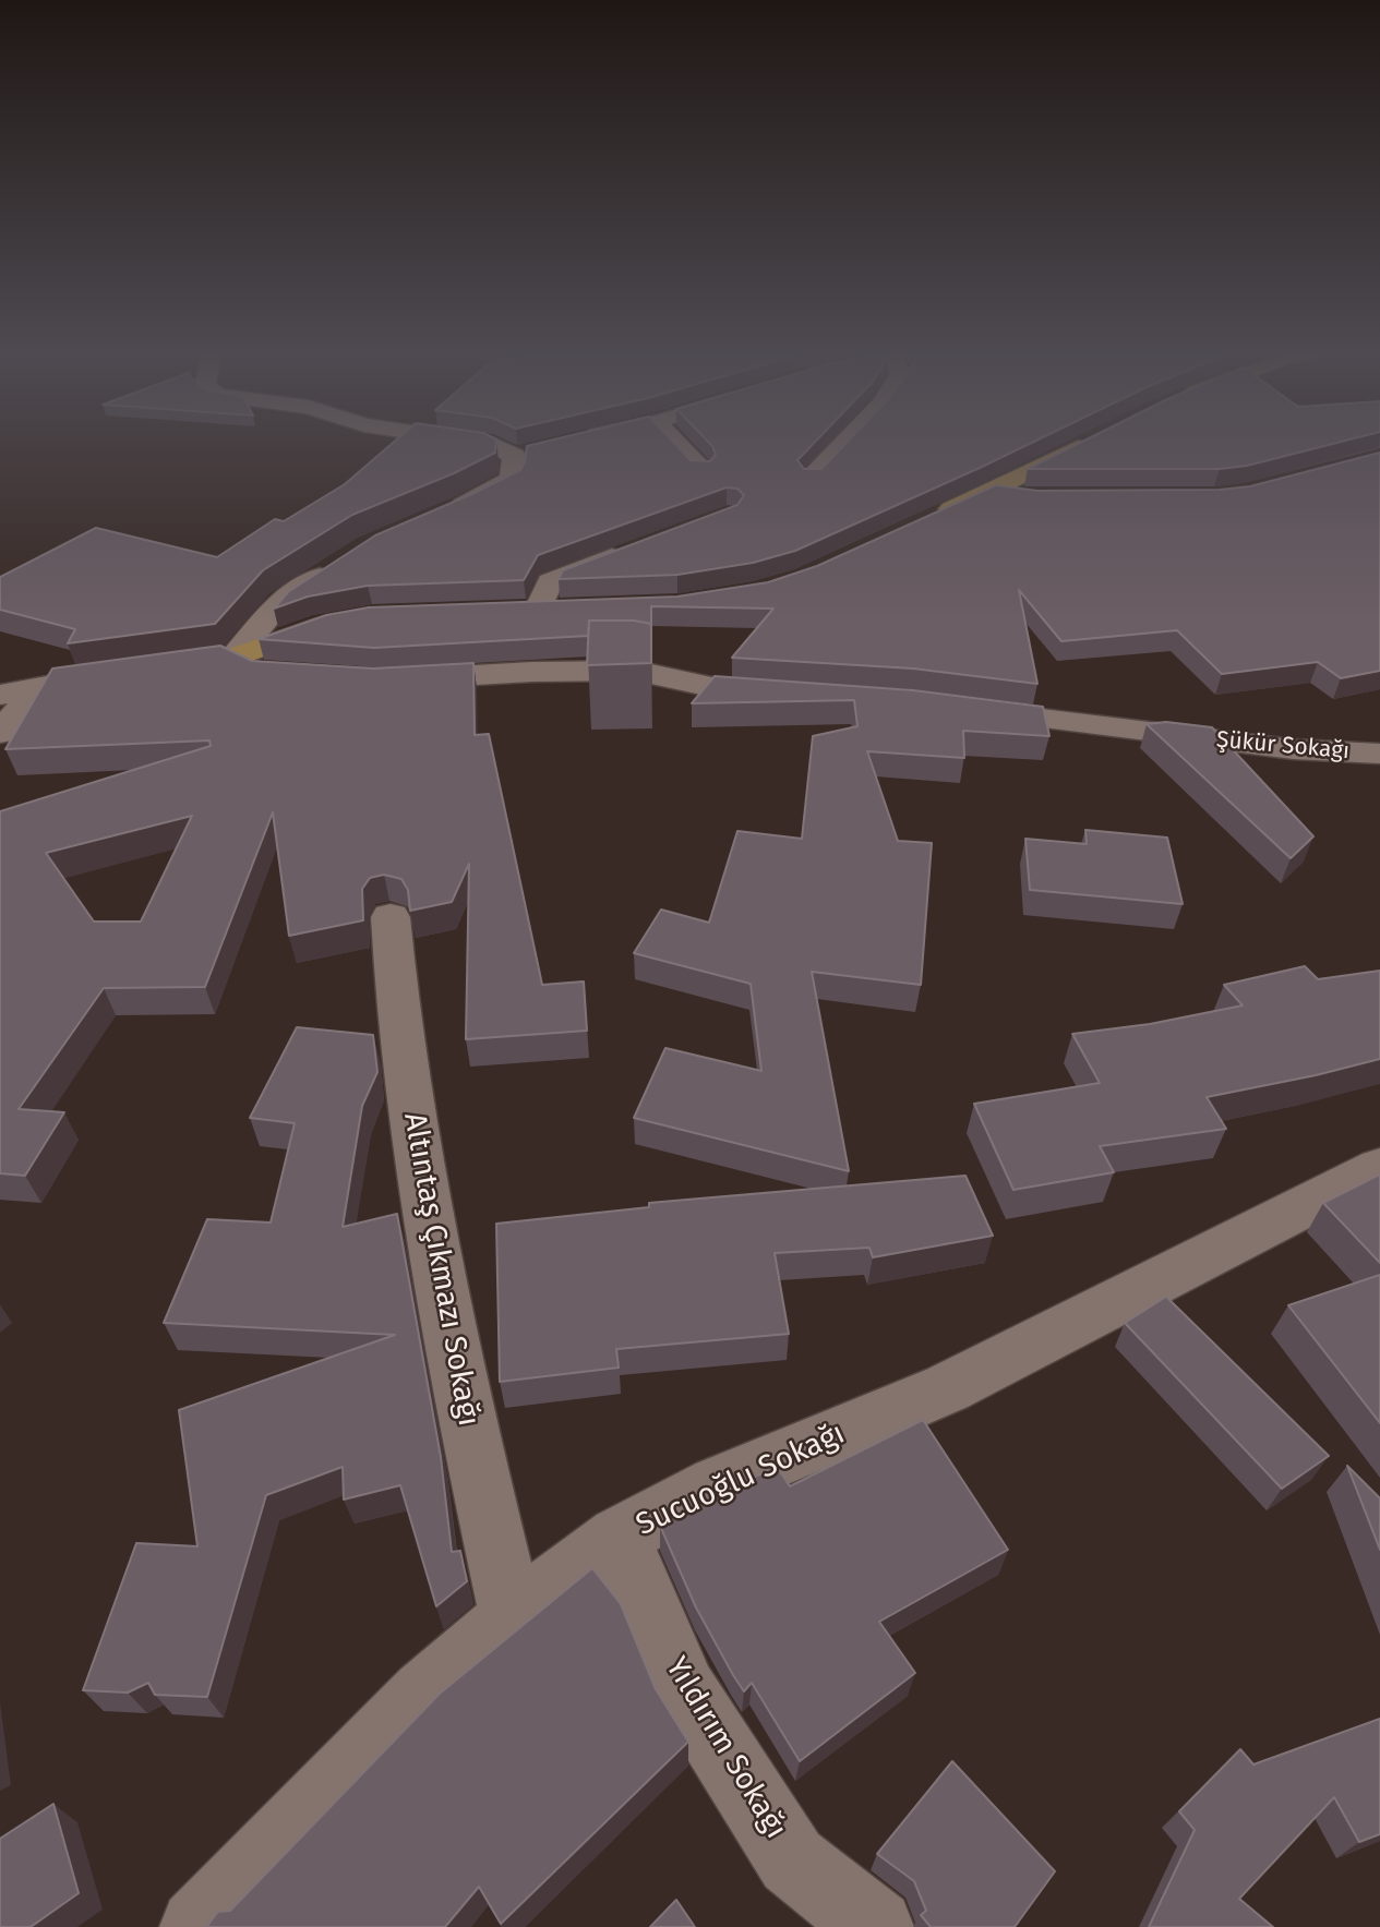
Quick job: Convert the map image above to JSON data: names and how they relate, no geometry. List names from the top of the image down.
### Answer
{
  "streets": {
    "street": [
      "Şükür Sokağı",
      "Altıntaş Çıkmazı Sokağı",
      "Sucuoğlu Sokağı",
      "Yıldırım Sokağı"
    ]
  },
  "crossings": [
    ["Altıntaş Çıkmazı Sokağı", "Sucuoğlu Sokağı"],
    ["Sucuoğlu Sokağı", "Yıldırım Sokağı"]
  ]
}
